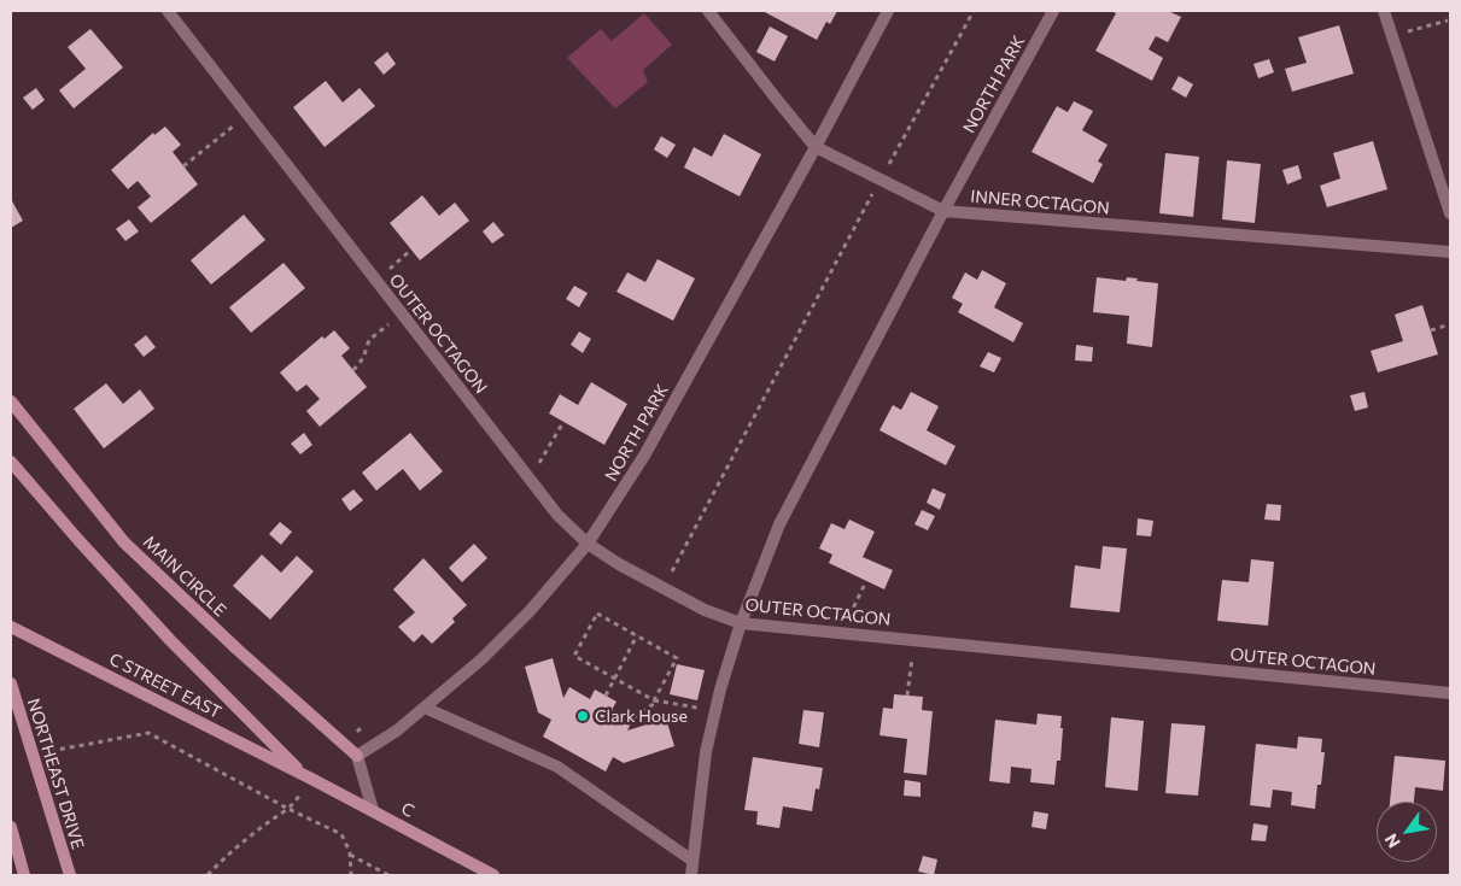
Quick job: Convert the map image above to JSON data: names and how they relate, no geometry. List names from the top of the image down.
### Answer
{
  "streets": {
    "street": [
      "NORTH PARK",
      "INNER OCTAGON",
      "OUTER OCTAGON",
      "MAIN CIRCLE",
      "C STREET EAST",
      "NORTHEAST DRIVE",
      "C"
    ]
  },
  "crossings": [
    ["NORTH PARK", "INNER OCTAGON"],
    ["NORTH PARK", "OUTER OCTAGON"],
    ["NORTH PARK", "MAIN CIRCLE"],
    ["C STREET EAST", "C"]
  ],
  "places": ["Clark House"],
  "north": "bottom left"
}
